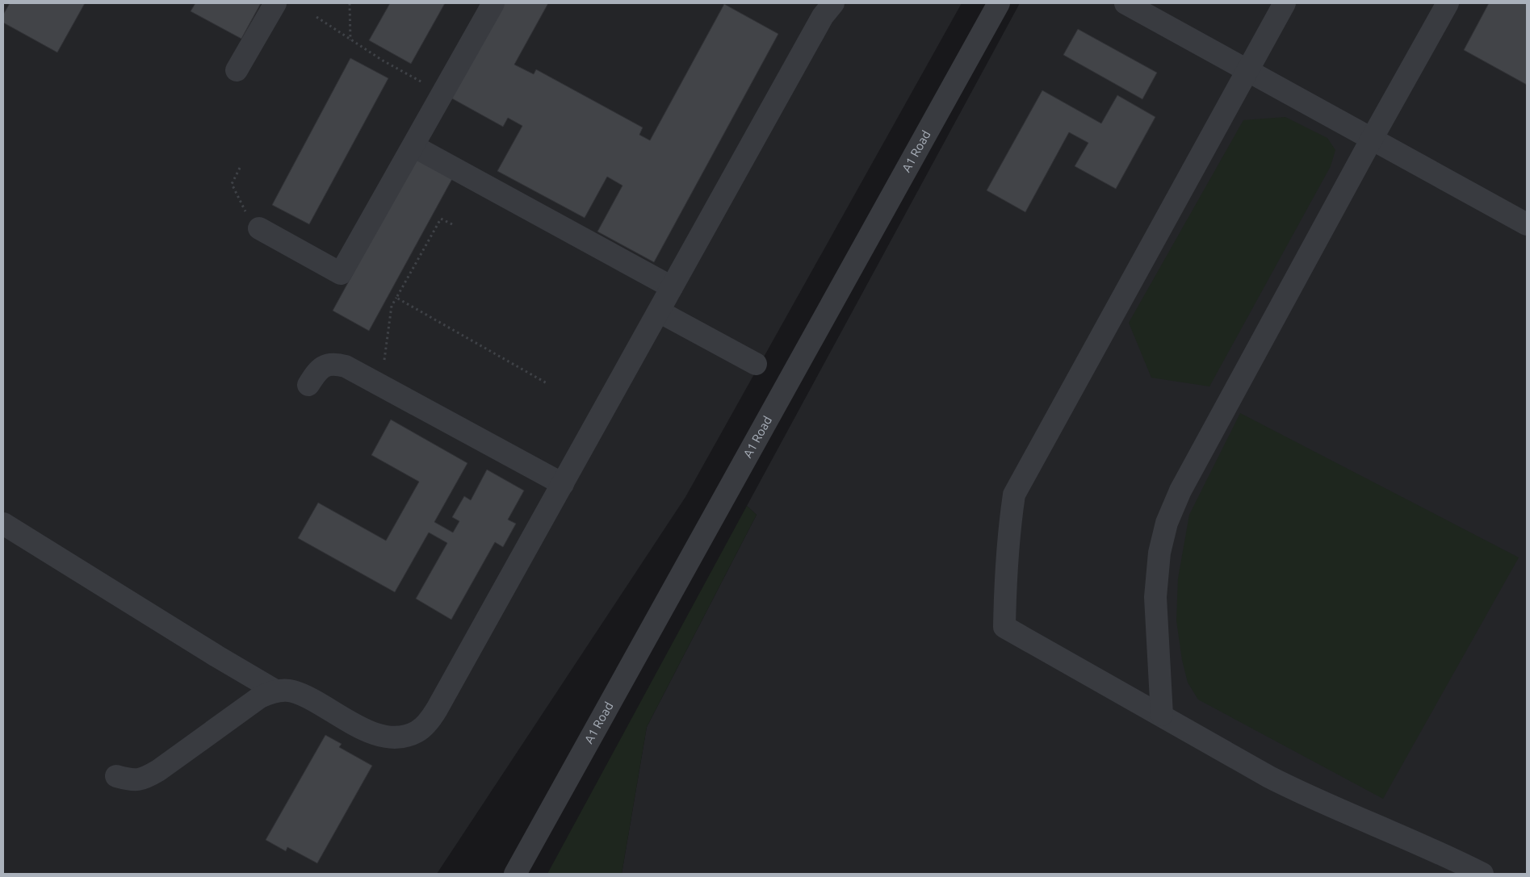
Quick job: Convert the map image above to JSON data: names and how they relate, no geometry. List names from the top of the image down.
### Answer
{
  "streets": {
    "lane": ["A1 Road"]
  }
}
